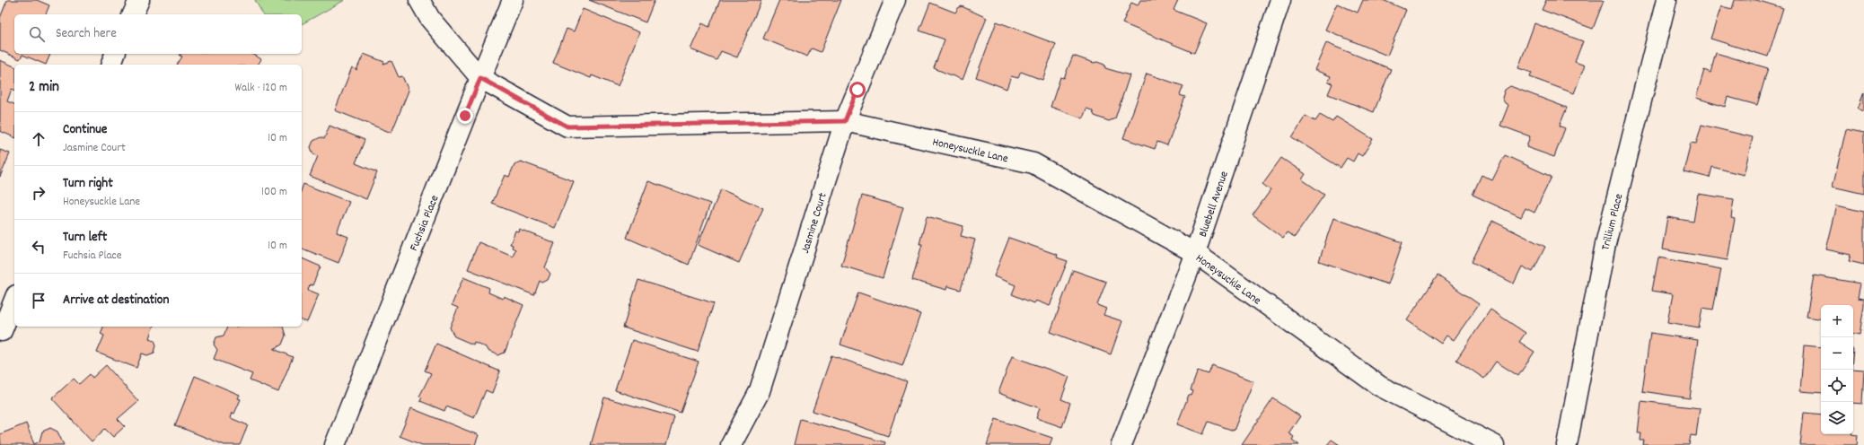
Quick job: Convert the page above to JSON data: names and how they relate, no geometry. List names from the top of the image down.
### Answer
{
  "streets": {
    "street": [
      "Honeysuckle Lane",
      "Bluebell Avenue",
      "Trillium Place",
      "Fuchsia Place",
      "Jasmine Court"
    ]
  },
  "crossings": [
    ["Honeysuckle Lane", "Bluebell Avenue"],
    ["Honeysuckle Lane", "Fuchsia Place"],
    ["Honeysuckle Lane", "Jasmine Court"]
  ],
  "page": {
    "search": "Search here",
    "heading": ["2 min", "Walk · 120 m"],
    "list": [
      ["Continue", "Jasmine Court", "10 m"],
      ["Turn right", "Honeysuckle Lane", "100 m"],
      ["Turn left", "Fuchsia Place", "10 m"],
      "Arrive at destination"
    ],
    "map_buttons": ["+", "−"]
  }
}
